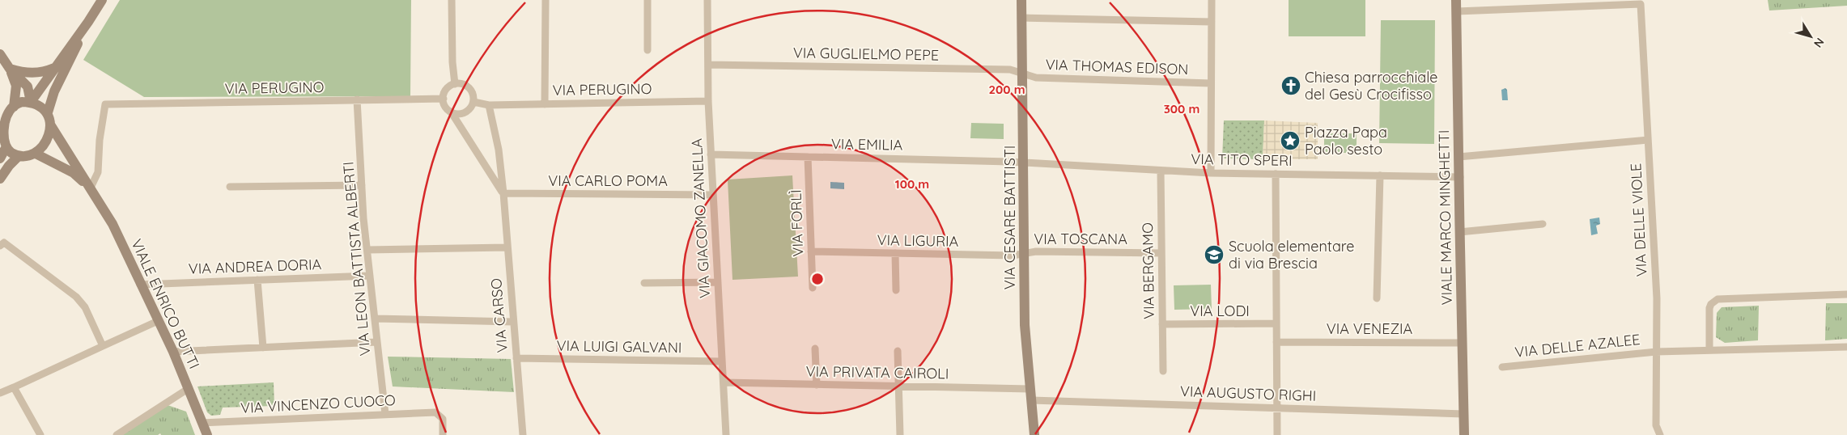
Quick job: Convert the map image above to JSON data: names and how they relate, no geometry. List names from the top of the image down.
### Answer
{
  "streets": {
    "street": [
      "VIA GUGLIELMO PEPE",
      "VIA THOMAS EDISON",
      "VIA PERUGINO",
      "VIA EMILIA",
      "VIA TITO SPERI",
      "VIA CARLO POMA",
      "VIA CESARE BATTISTI",
      "VIALE MARCO MINGHETTI",
      "VIA GIACOMO ZANELLA",
      "VIA DELLE VIOLE",
      "VIA FORLÌ",
      "VIA TOSCANA",
      "VIA LIGURIA",
      "VIA LEON BATTISTA ALBERTI",
      "VIA ANDREA DORIA",
      "VIA BERGAMO",
      "VIALE ENRICO BUTTI",
      "VIA LODI",
      "VIA CARSO",
      "VIA VENEZIA",
      "VIA DELLE AZALEE",
      "VIA LUIGI GALVANI",
      "VIA PRIVATA CAIROLI",
      "VIA AUGUSTO RIGHI",
      "VIA VINCENZO CUOCO"
    ]
  },
  "crossings": [
    ["VIA GUGLIELMO PEPE", "VIA THOMAS EDISON"],
    ["VIA GUGLIELMO PEPE", "VIA CESARE BATTISTI"],
    ["VIA GUGLIELMO PEPE", "VIA GIACOMO ZANELLA"],
    ["VIA THOMAS EDISON", "VIA CESARE BATTISTI"],
    ["VIA PERUGINO", "VIA GIACOMO ZANELLA"],
    ["VIA PERUGINO", "VIA LEON BATTISTA ALBERTI"],
    ["VIA PERUGINO", "VIALE ENRICO BUTTI"],
    ["VIA PERUGINO", "VIA CARSO"],
    ["VIA EMILIA", "VIA TITO SPERI"],
    ["VIA EMILIA", "VIA CESARE BATTISTI"],
    ["VIA EMILIA", "VIA GIACOMO ZANELLA"],
    ["VIA EMILIA", "VIA FORLÌ"],
    ["VIA TITO SPERI", "VIA CESARE BATTISTI"],
    ["VIA TITO SPERI", "VIALE MARCO MINGHETTI"],
    ["VIA TITO SPERI", "VIA BERGAMO"],
    ["VIA CARLO POMA", "VIA GIACOMO ZANELLA"],
    ["VIA CARLO POMA", "VIA CARSO"],
    ["VIA CESARE BATTISTI", "VIA TOSCANA"],
    ["VIA CESARE BATTISTI", "VIA LIGURIA"],
    ["VIA CESARE BATTISTI", "VIA PRIVATA CAIROLI"],
    ["VIA CESARE BATTISTI", "VIA AUGUSTO RIGHI"],
    ["VIALE MARCO MINGHETTI", "VIA DELLE VIOLE"],
    ["VIALE MARCO MINGHETTI", "VIA VENEZIA"],
    ["VIALE MARCO MINGHETTI", "VIA AUGUSTO RIGHI"],
    ["VIA GIACOMO ZANELLA", "VIA LUIGI GALVANI"],
    ["VIA GIACOMO ZANELLA", "VIA PRIVATA CAIROLI"],
    ["VIA DELLE VIOLE", "VIA DELLE AZALEE"],
    ["VIA FORLÌ", "VIA LIGURIA"],
    ["VIA TOSCANA", "VIA LIGURIA"],
    ["VIA TOSCANA", "VIA BERGAMO"],
    ["VIA LEON BATTISTA ALBERTI", "VIA ANDREA DORIA"],
    ["VIA LEON BATTISTA ALBERTI", "VIA VINCENZO CUOCO"],
    ["VIA ANDREA DORIA", "VIALE ENRICO BUTTI"],
    ["VIA BERGAMO", "VIA LODI"],
    ["VIALE ENRICO BUTTI", "VIA VINCENZO CUOCO"],
    ["VIA CARSO", "VIA LUIGI GALVANI"]
  ],
  "places": {
    "church": ["Chiesa parrocchiale del Gesù Crocifisso"],
    "place": ["Piazza Papa Paolo sesto"],
    "school or university": ["Scuola elementare di via Brescia"]
  },
  "north": "bottom right",
  "rings": ["200 m", "300 m", "100 m"]
}
